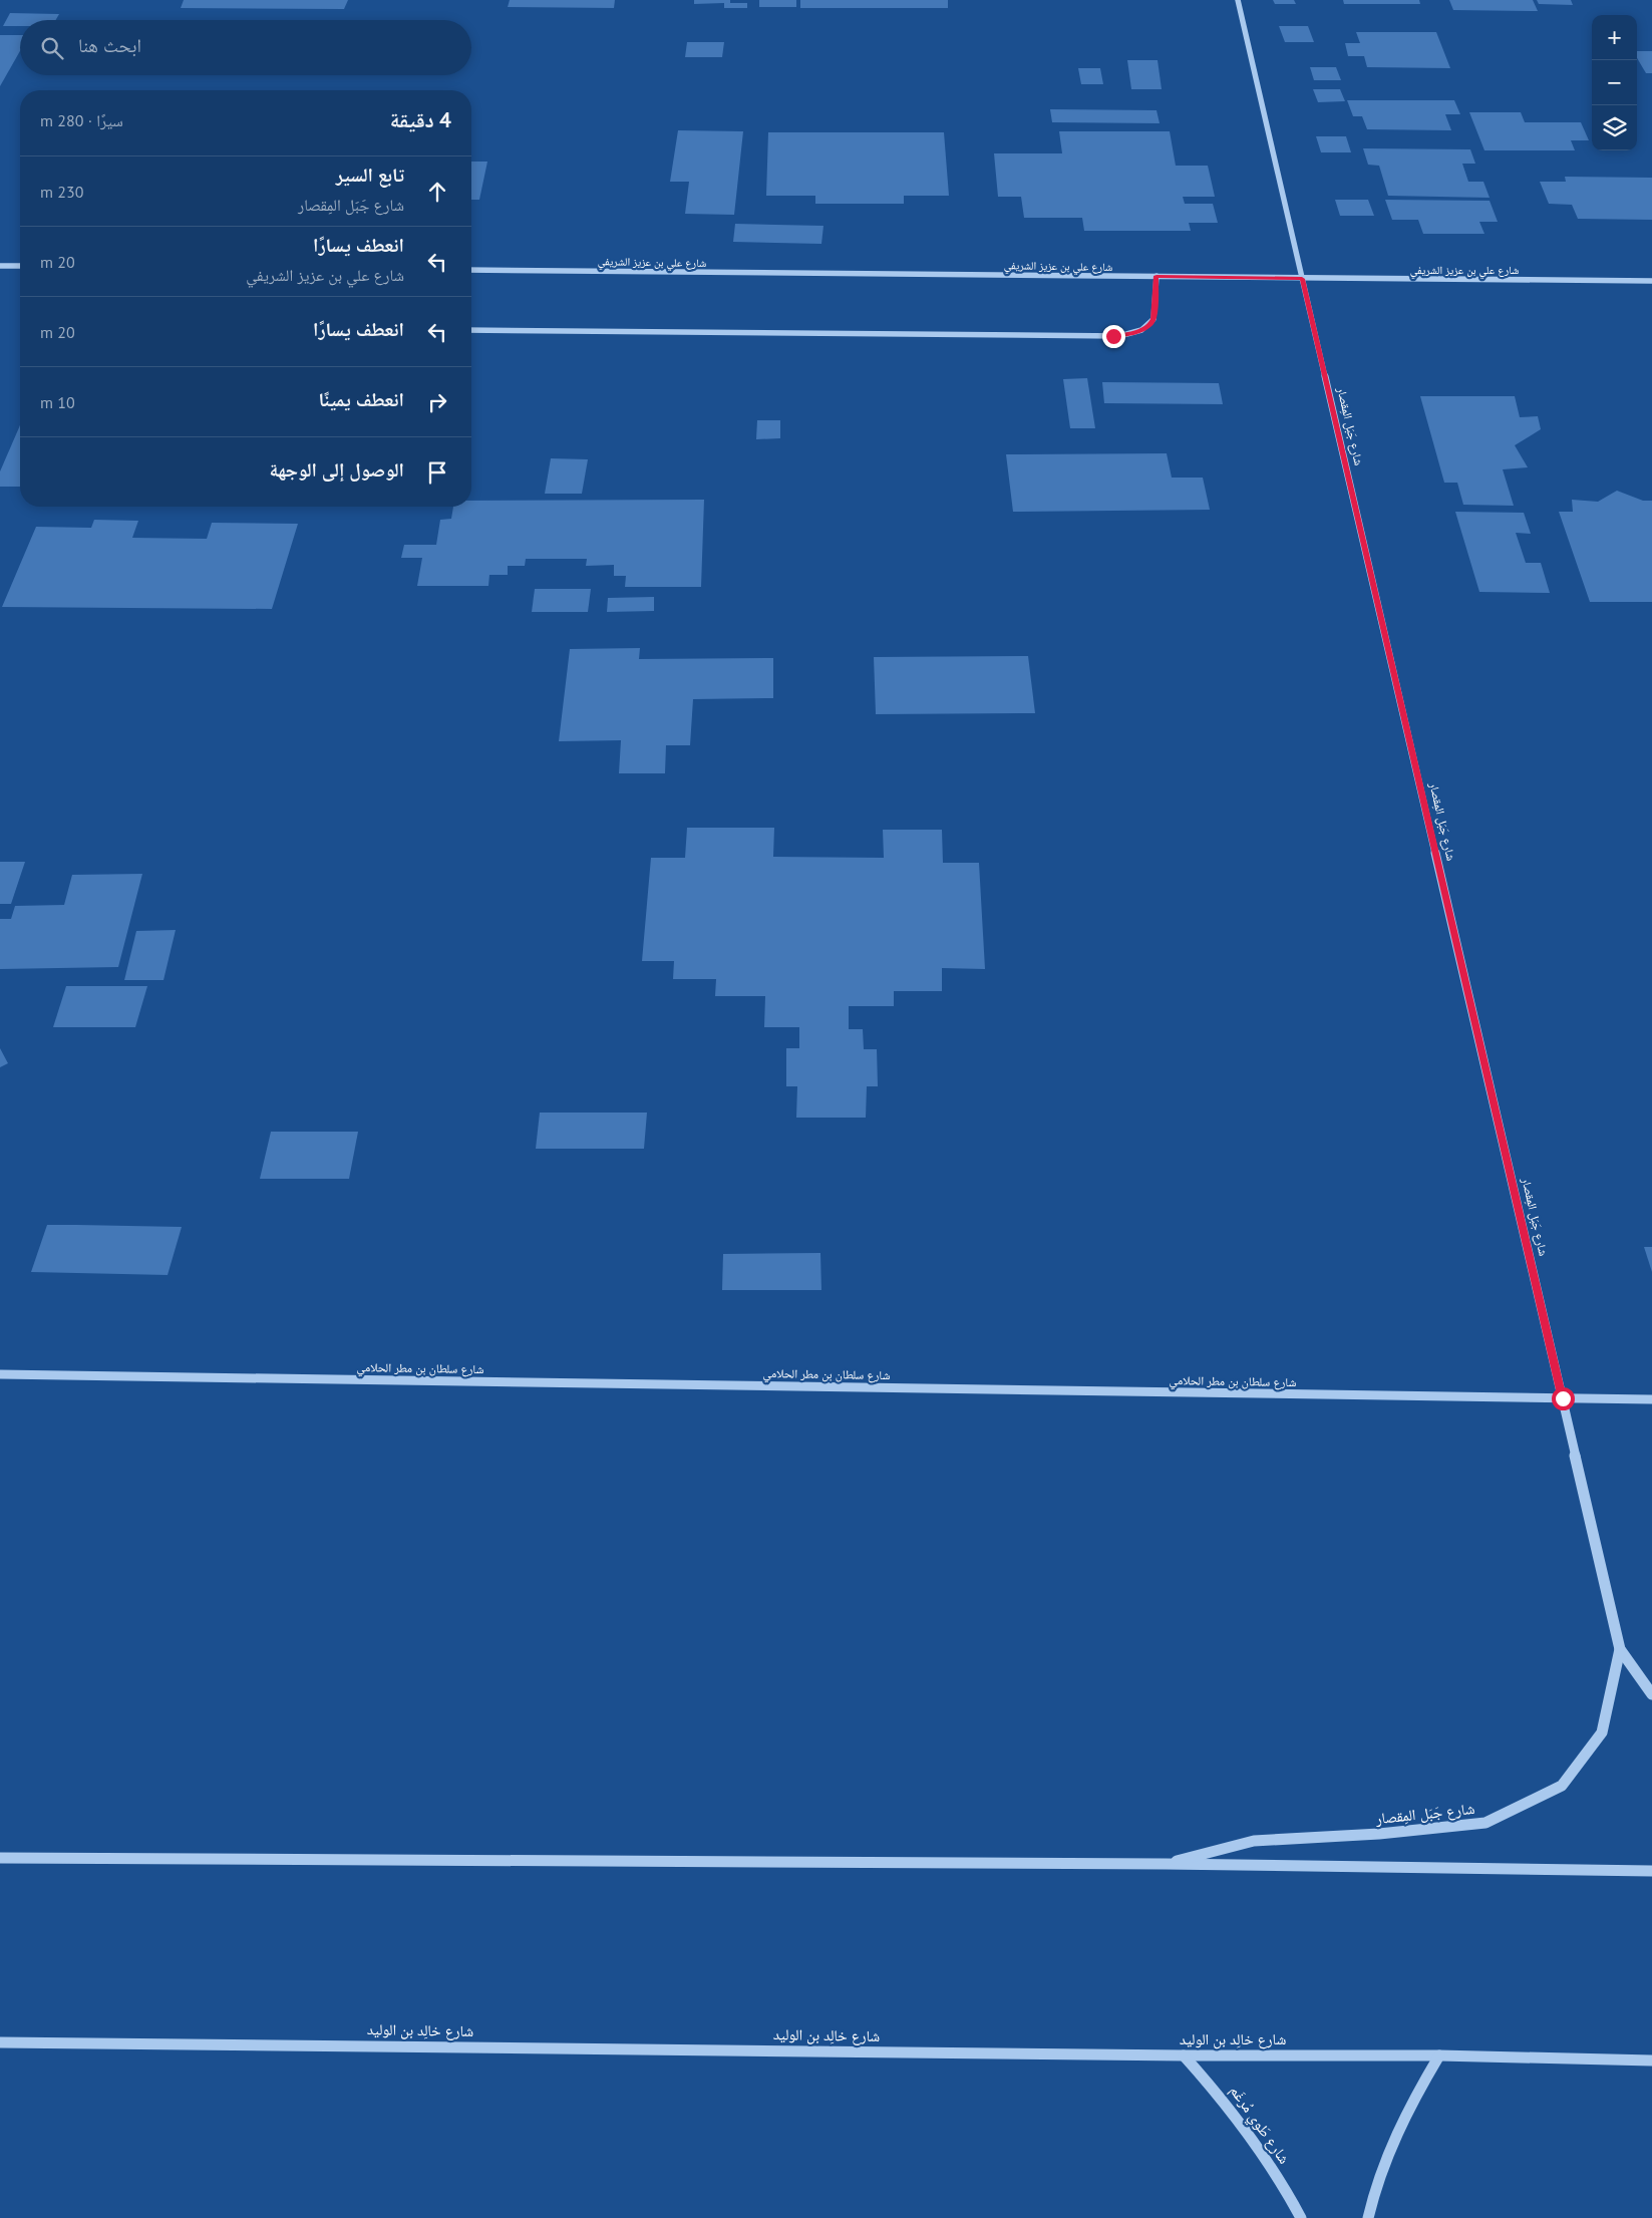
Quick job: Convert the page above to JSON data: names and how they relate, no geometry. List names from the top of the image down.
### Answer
{
  "streets": {
    "street": [
      "شارع علي بن عزيز الشريفي",
      "شارع جَبَل المِقصار",
      "شارع سلطان بن مطر الحلامي",
      "شارع خالِد بن الوليد",
      "شارع طَوي مُرغَم"
    ]
  },
  "crossings": [
    ["شارع علي بن عزيز الشريفي", "شارع جَبَل المِقصار"],
    ["شارع جَبَل المِقصار", "شارع سلطان بن مطر الحلامي"],
    ["شارع خالِد بن الوليد", "شارع طَوي مُرغَم"]
  ],
  "page": {
    "map_buttons": ["+", "−"],
    "search": "ابحث هنا",
    "heading": ["4 دقيقة", "سيرًا · 280 m"],
    "list": [
      ["تابع السير", "شارع جَبَل المِقصار", "230 m"],
      ["انعطف يسارًا", "شارع علي بن عزيز الشريفي", "20 m"],
      ["انعطف يسارًا", "20 m"],
      ["انعطف يمينًا", "10 m"],
      "الوصول إلى الوجهة"
    ]
  }
}
